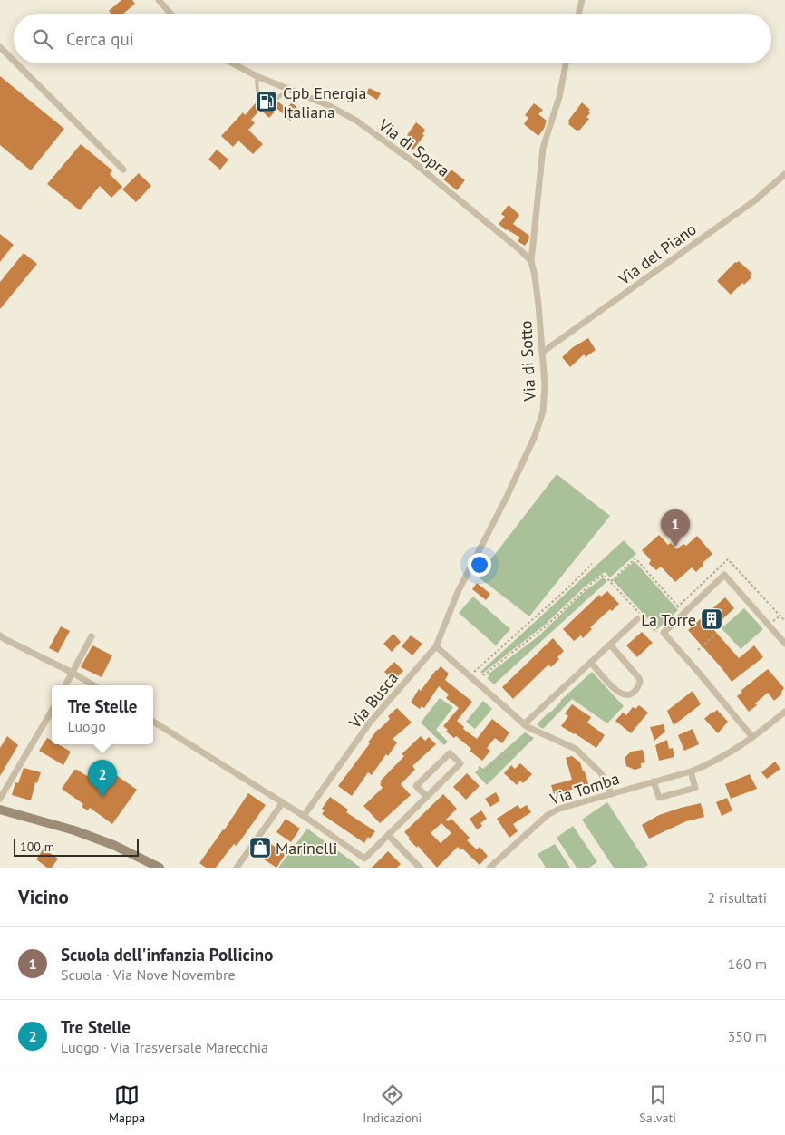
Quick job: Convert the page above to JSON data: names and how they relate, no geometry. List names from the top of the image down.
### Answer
{
  "streets": {
    "street": [
      "Via di Sopra",
      "Via del Piano",
      "Via di Sotto",
      "Via Busca",
      "Via Tomba"
    ]
  },
  "crossings": [
    ["Via di Sopra", "Via di Sotto"],
    ["Via del Piano", "Via di Sotto"],
    ["Via di Sotto", "Via Busca"]
  ],
  "places": {
    "fuel station": ["Cpb Energia Italiana"],
    "building": ["La Torre"],
    "shop": ["Marinelli"]
  },
  "scale_bar": "100 m",
  "page": {
    "search": "Cerca qui",
    "pins": ["1", "2"],
    "popup": ["Tre Stelle", "Luogo"],
    "scale": "100 m",
    "heading": ["Vicino", "2 risultati"],
    "list": [
      {
        "mark": "1",
        "name": "Scuola dell'infanzia Pollicino",
        "note": "Scuola · Via Nove Novembre",
        "value": "160 m"
      },
      {
        "mark": "2",
        "name": "Tre Stelle",
        "note": "Luogo · Via Trasversale Marecchia",
        "value": "350 m"
      }
    ],
    "nav": ["Mappa", "Indicazioni", "Salvati"]
  }
}
